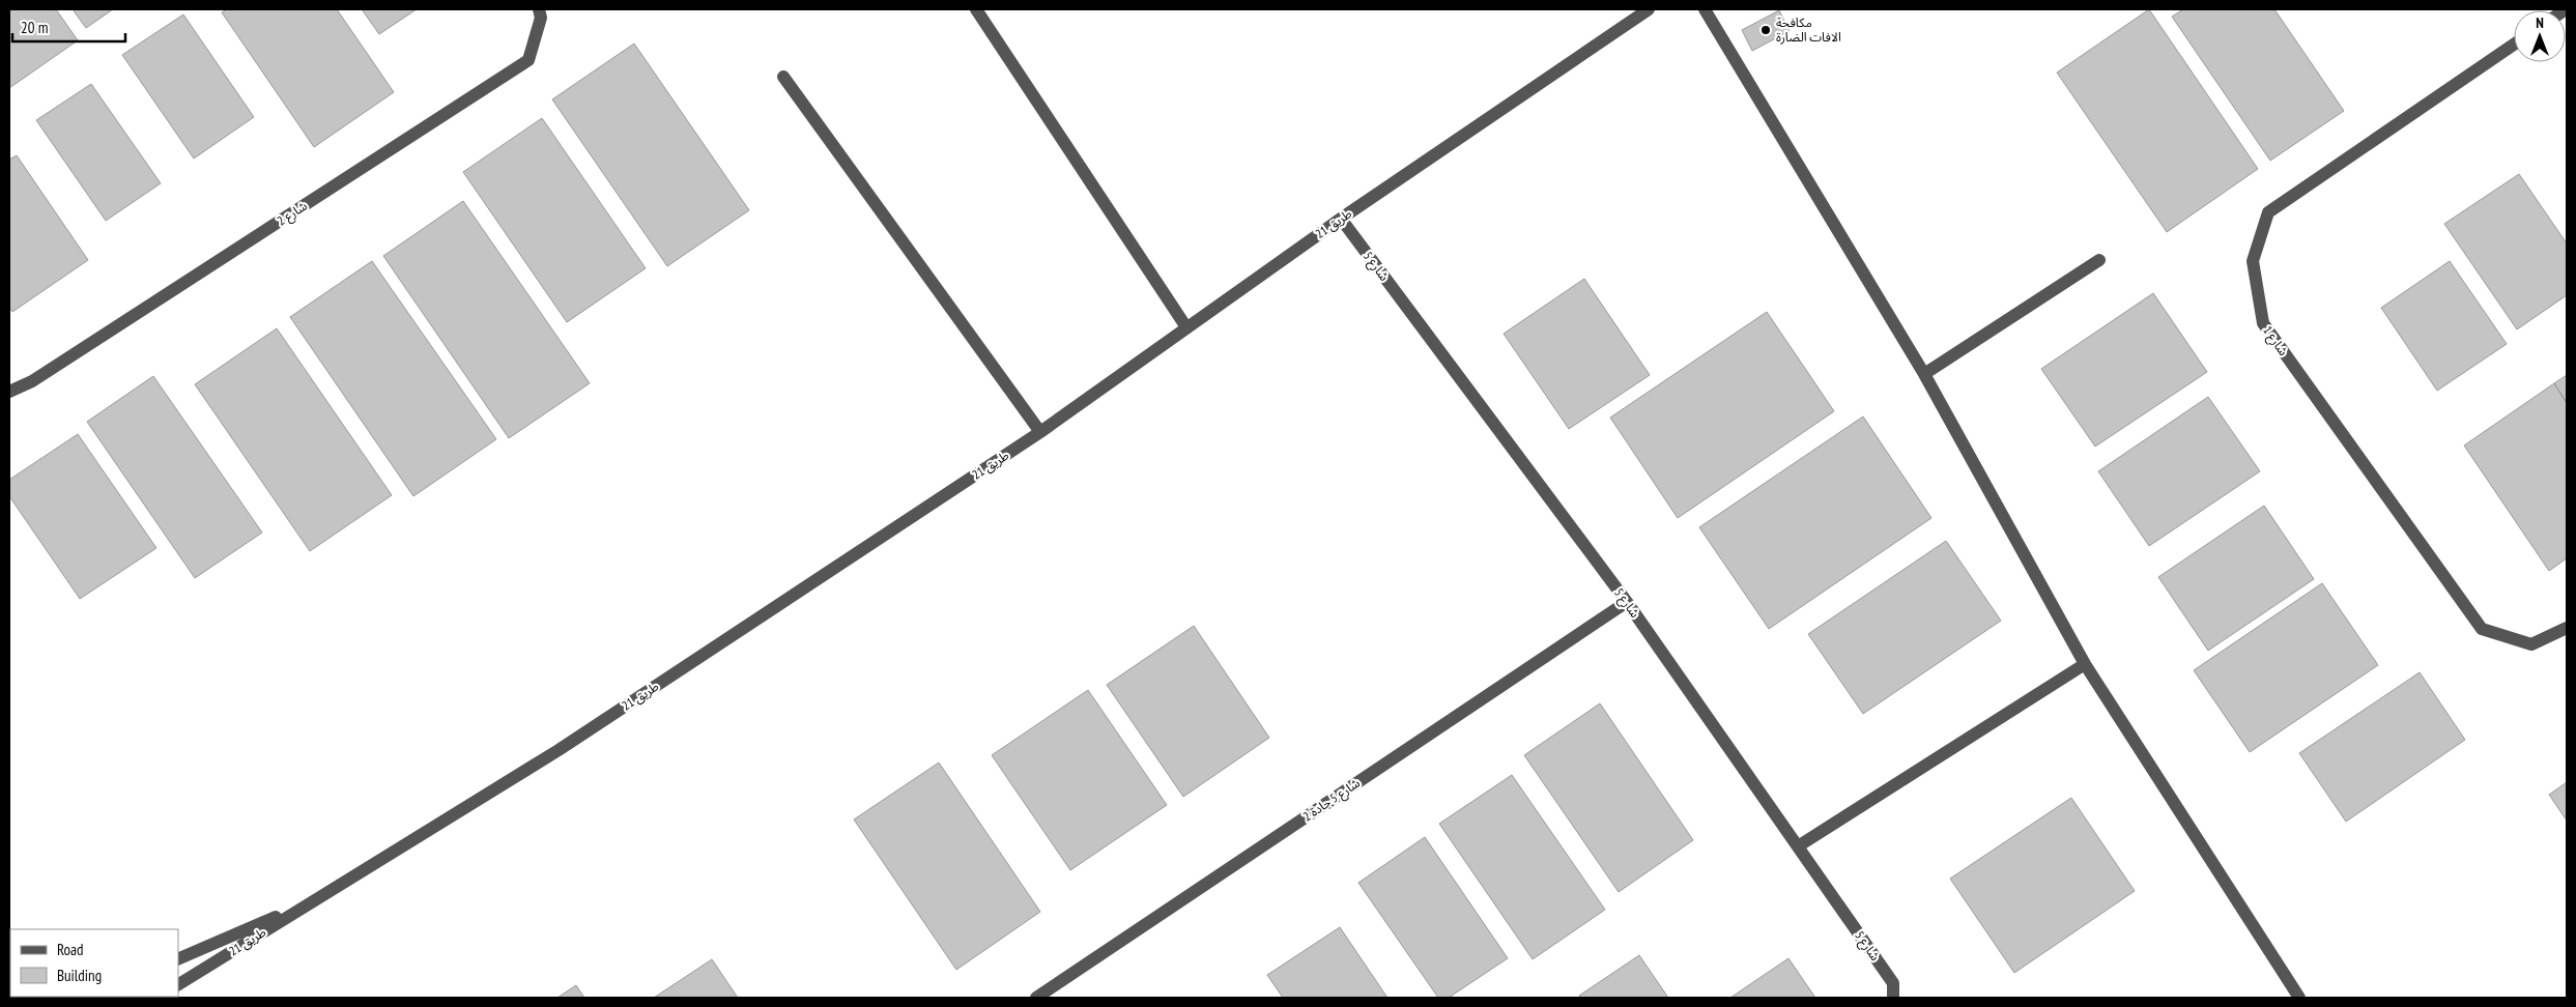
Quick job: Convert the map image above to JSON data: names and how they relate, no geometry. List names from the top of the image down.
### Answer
{
  "streets": {
    "street": [
      "شارع 2",
      "طريق 21",
      "شارع 5",
      "شارع 1",
      "شارع 5 جادة 2"
    ]
  },
  "crossings": [
    ["طريق 21", "شارع 5"],
    ["شارع 5", "شارع 5 جادة 2"]
  ],
  "places": ["مكافحة الافات الضارة"],
  "legend": ["Road", "Building"],
  "scale_bar": "20 m",
  "north": "top"
}
